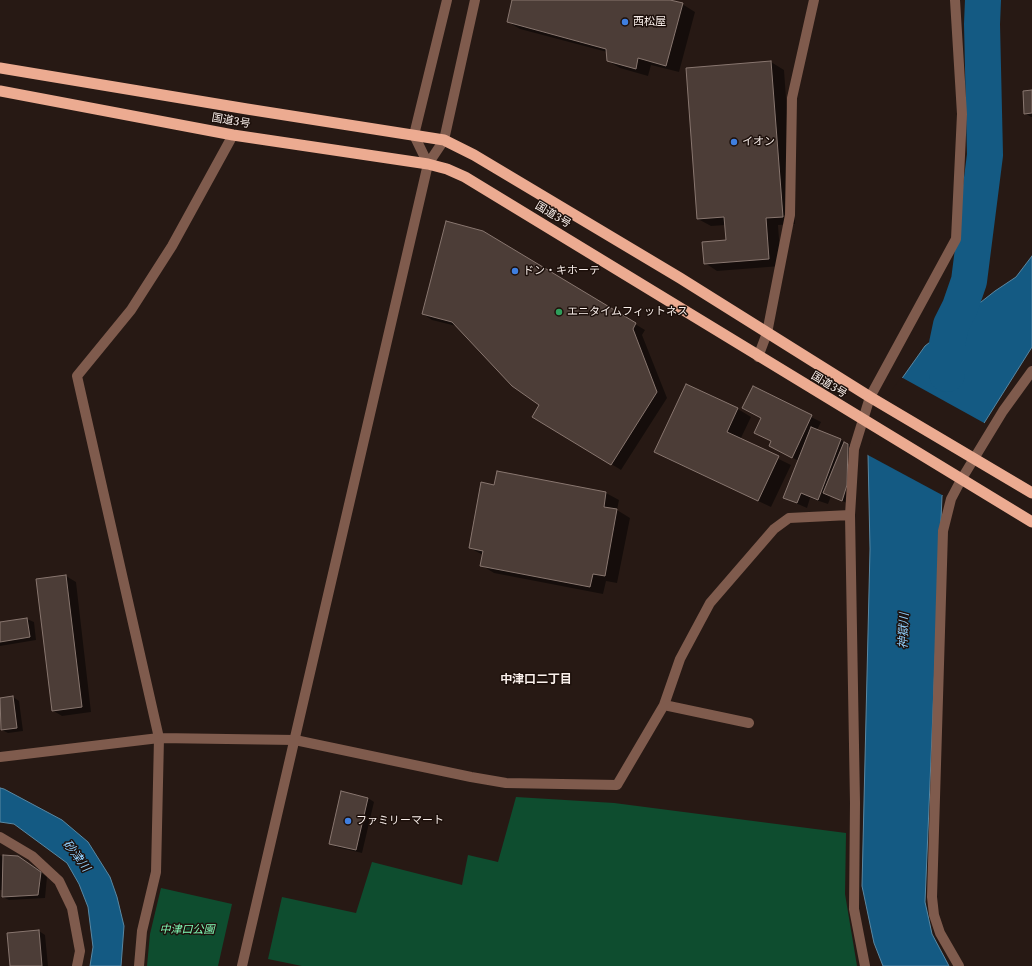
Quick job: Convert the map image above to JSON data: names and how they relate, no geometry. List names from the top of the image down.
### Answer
{
  "streets": {
    "highway": ["国道3号"]
  },
  "districts": ["中津口二丁目"],
  "water": ["神獄川", "砂津川"],
  "parks": ["中津口公園"],
  "places": [
    "西松屋",
    "イオン",
    "ドン・キホーテ",
    "エニタイムフィットネス",
    "ファミリーマート"
  ]
}
